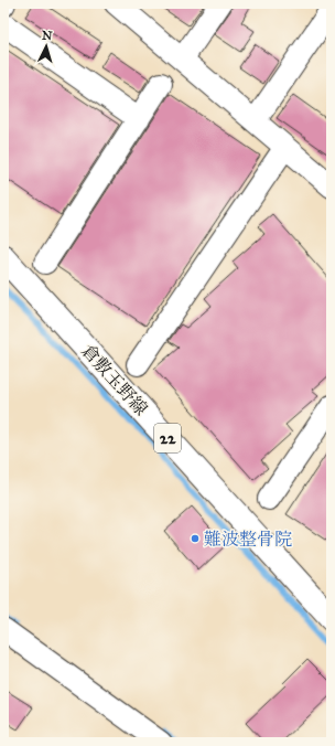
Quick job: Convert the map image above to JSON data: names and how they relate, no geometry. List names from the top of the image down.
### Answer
{
  "streets": {
    "main road": ["倉敷玉野線", "22"]
  },
  "places": ["難波整骨院"],
  "north": "top"
}
